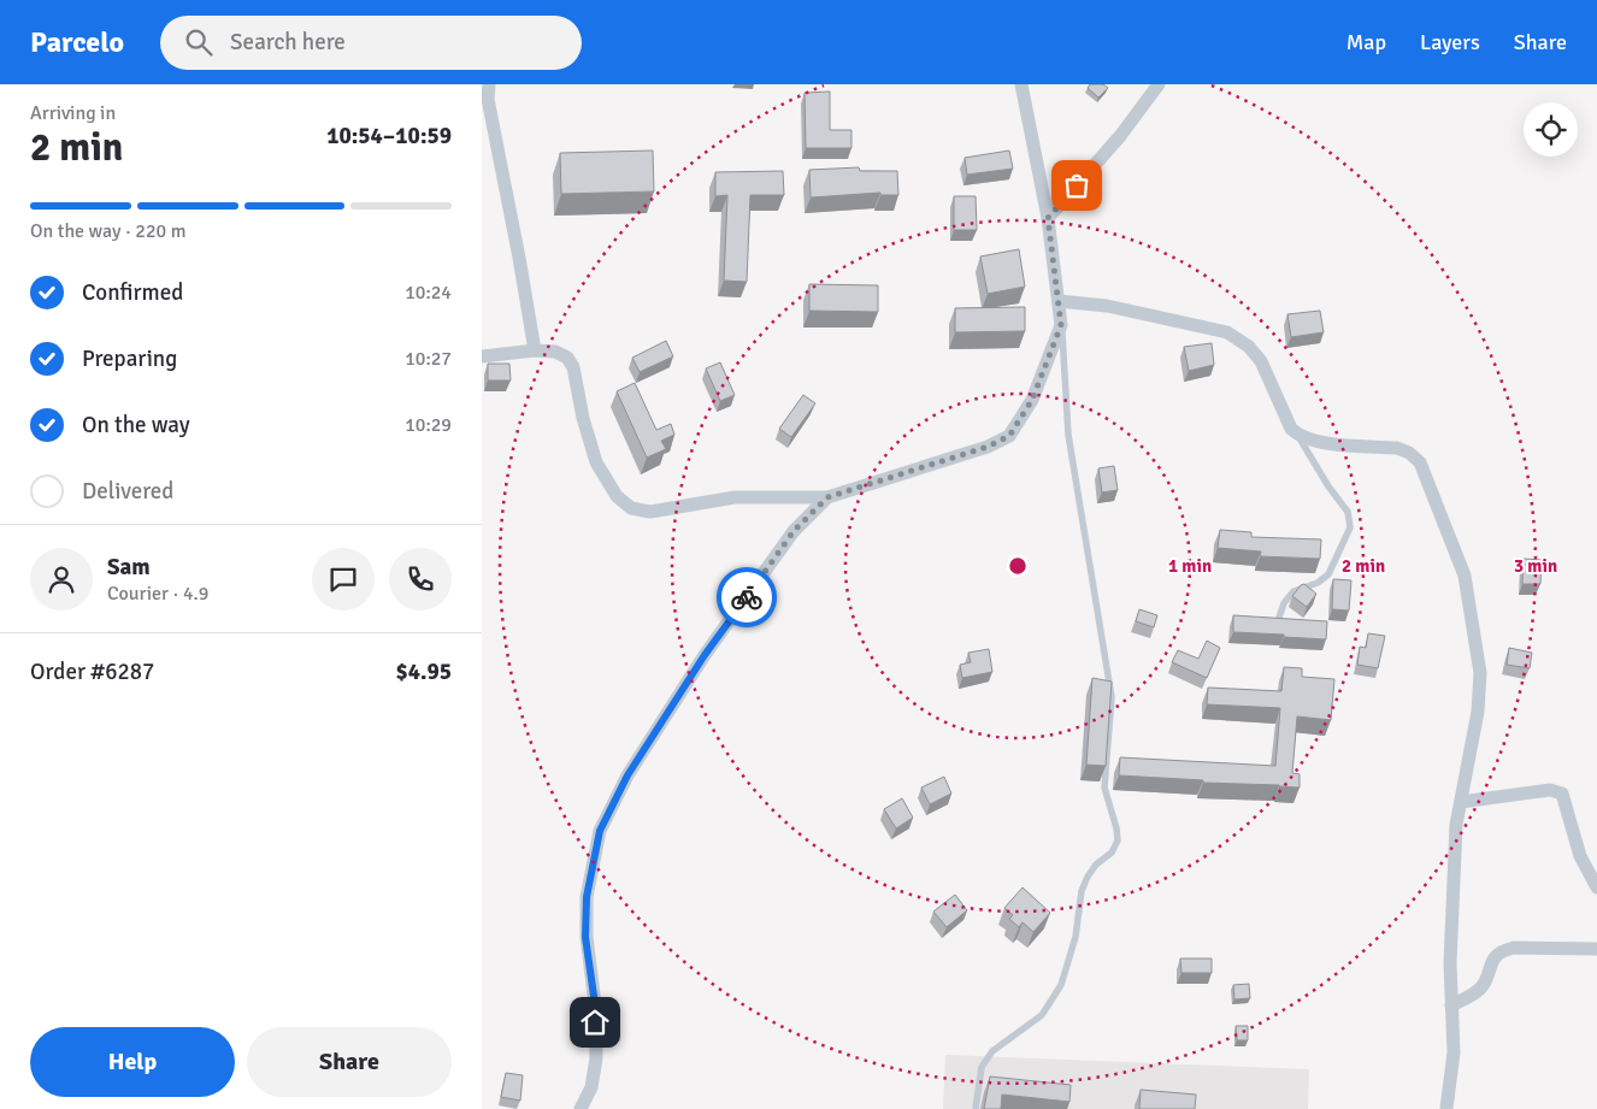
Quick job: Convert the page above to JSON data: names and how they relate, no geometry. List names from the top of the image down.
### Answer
{
  "page": {
    "header": "Parcelo",
    "search": "Search here",
    "nav": ["Map", "Layers", "Share"],
    "heading": ["2 min", "Arriving in", "10:54–10:59"],
    "panel": [
      "Sam",
      "Courier · 4.9",
      "Order #6287",
      "$4.95"
    ],
    "bar": "On the way · 220 m",
    "list": [
      ["Confirmed", "10:24"],
      ["Preparing", "10:27"],
      ["On the way", "10:29"],
      "Delivered"
    ],
    "buttons": ["Help", "Share"]
  },
  "rings": ["1 min", "2 min", "3 min"]
}
